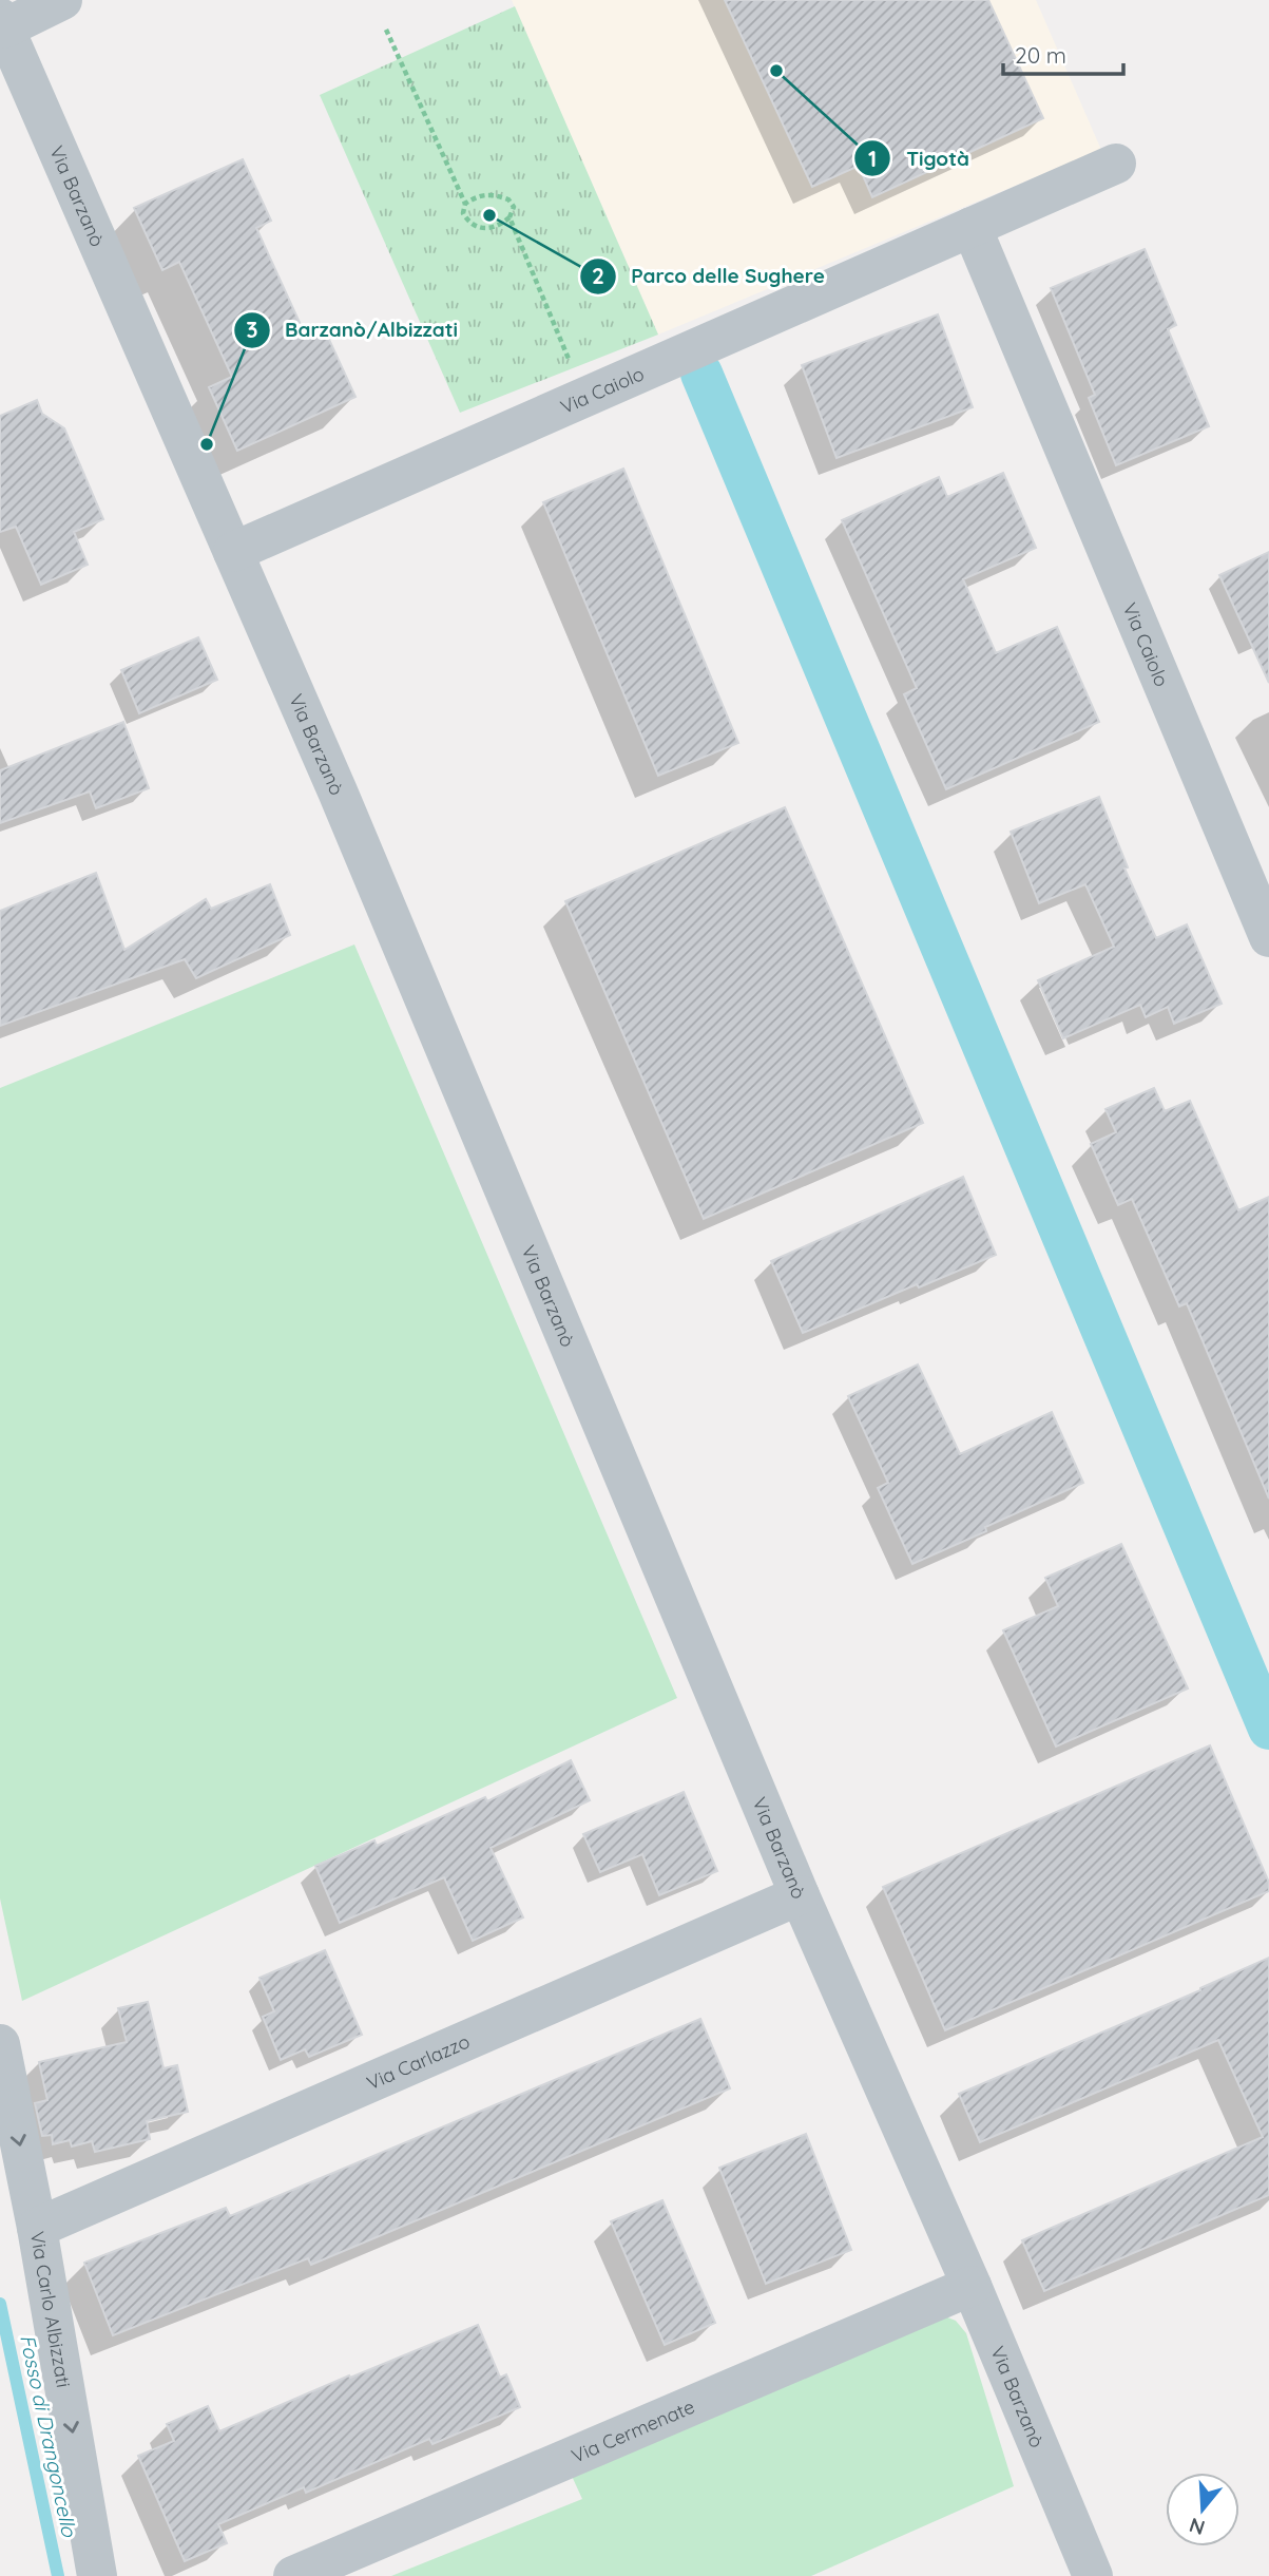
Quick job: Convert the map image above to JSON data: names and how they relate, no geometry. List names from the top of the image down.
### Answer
{
  "streets": {
    "street": [
      "Via Barzanò",
      "Via Caiolo",
      "Via Carlazzo",
      "Via Carlo Albizzati",
      "Via Cermenate"
    ]
  },
  "crossings": [
    ["Via Barzanò", "Via Caiolo"],
    ["Via Barzanò", "Via Carlazzo"],
    ["Via Barzanò", "Via Cermenate"],
    ["Via Carlazzo", "Via Carlo Albizzati"]
  ],
  "one_way": ["Via Carlo Albizzati"],
  "water": ["Fosso di Drangoncello"],
  "places": ["Tigotà", "Parco delle Sughere", "Barzanò/Albizzati"],
  "scale_bar": "20 m",
  "north": "bottom"
}
